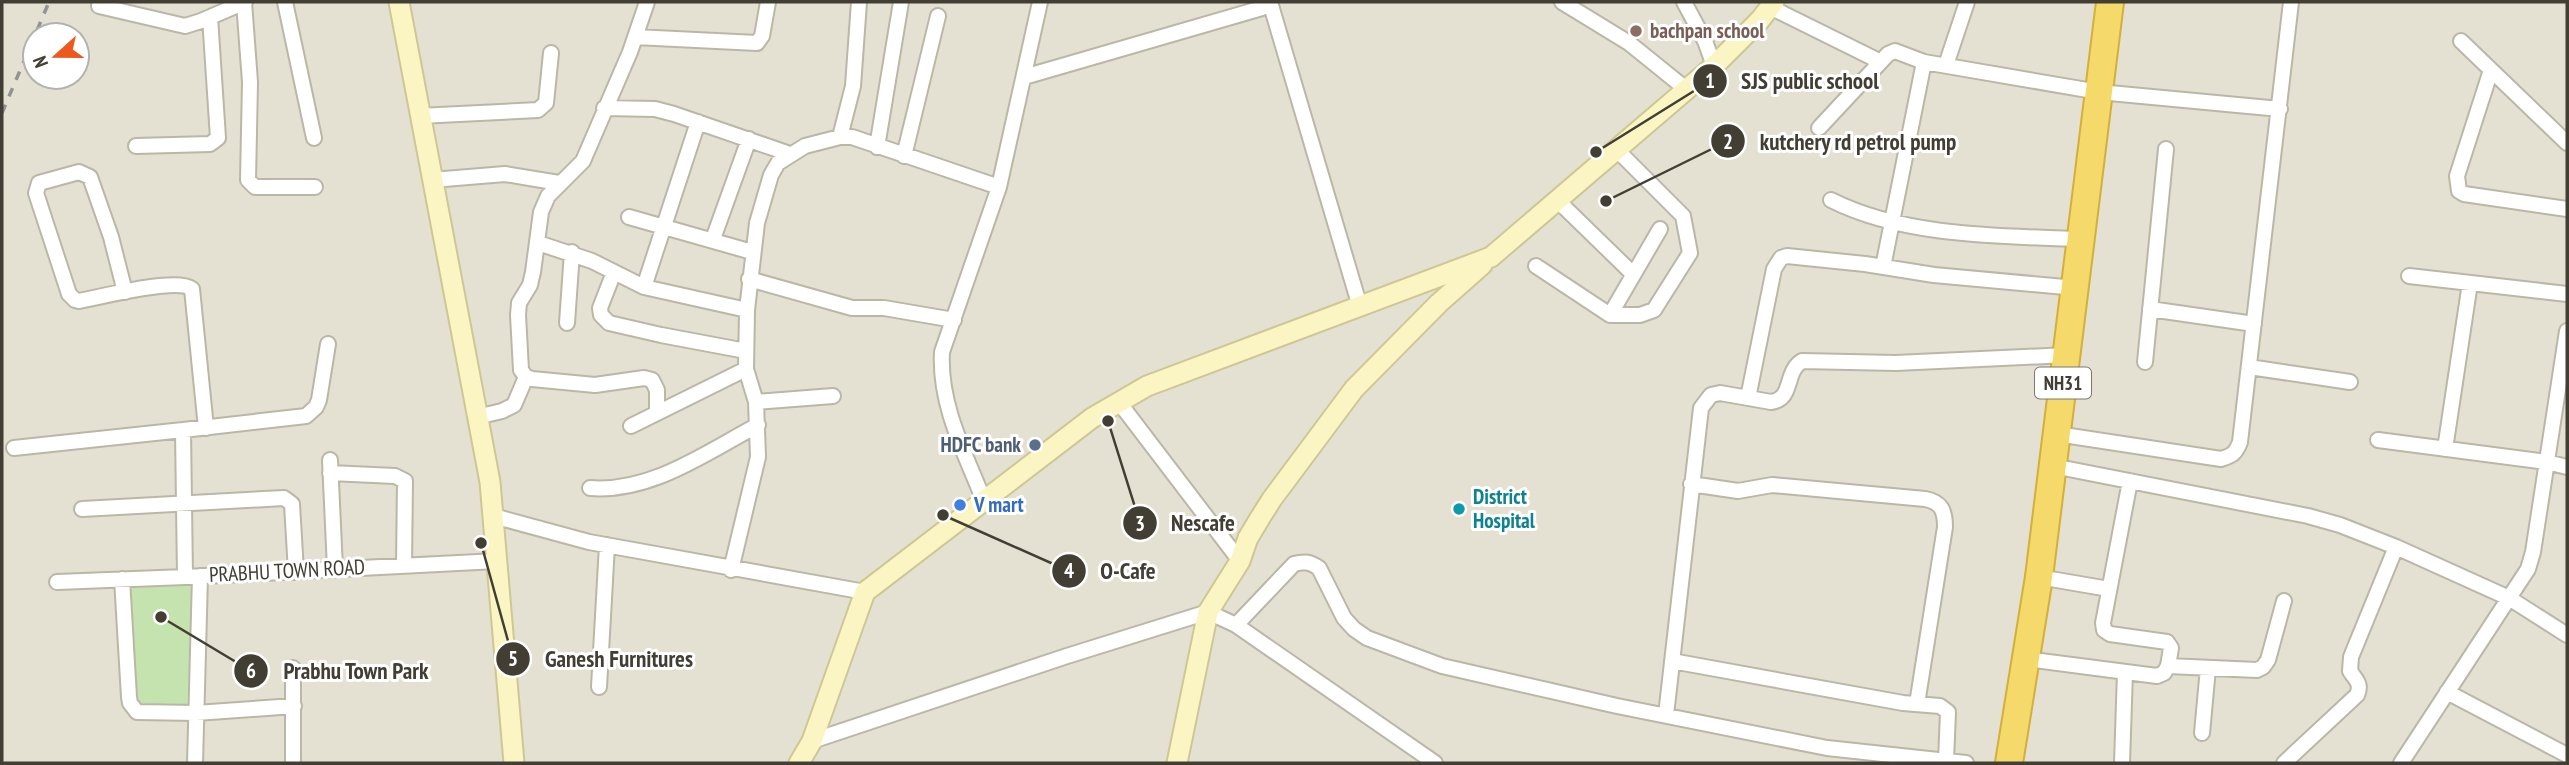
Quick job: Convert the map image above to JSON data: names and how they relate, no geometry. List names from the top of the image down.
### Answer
{
  "streets": {
    "highway": ["NH31"],
    "street": ["PRABHU TOWN ROAD"]
  },
  "places": [
    "bachpan school",
    "SJS public school",
    "kutchery rd petrol pump",
    "Nescafe",
    "HDFC bank",
    "V mart",
    "District Hospital",
    "O-Cafe",
    "Ganesh Furnitures",
    "Prabhu Town Park"
  ],
  "north": "left"
}
